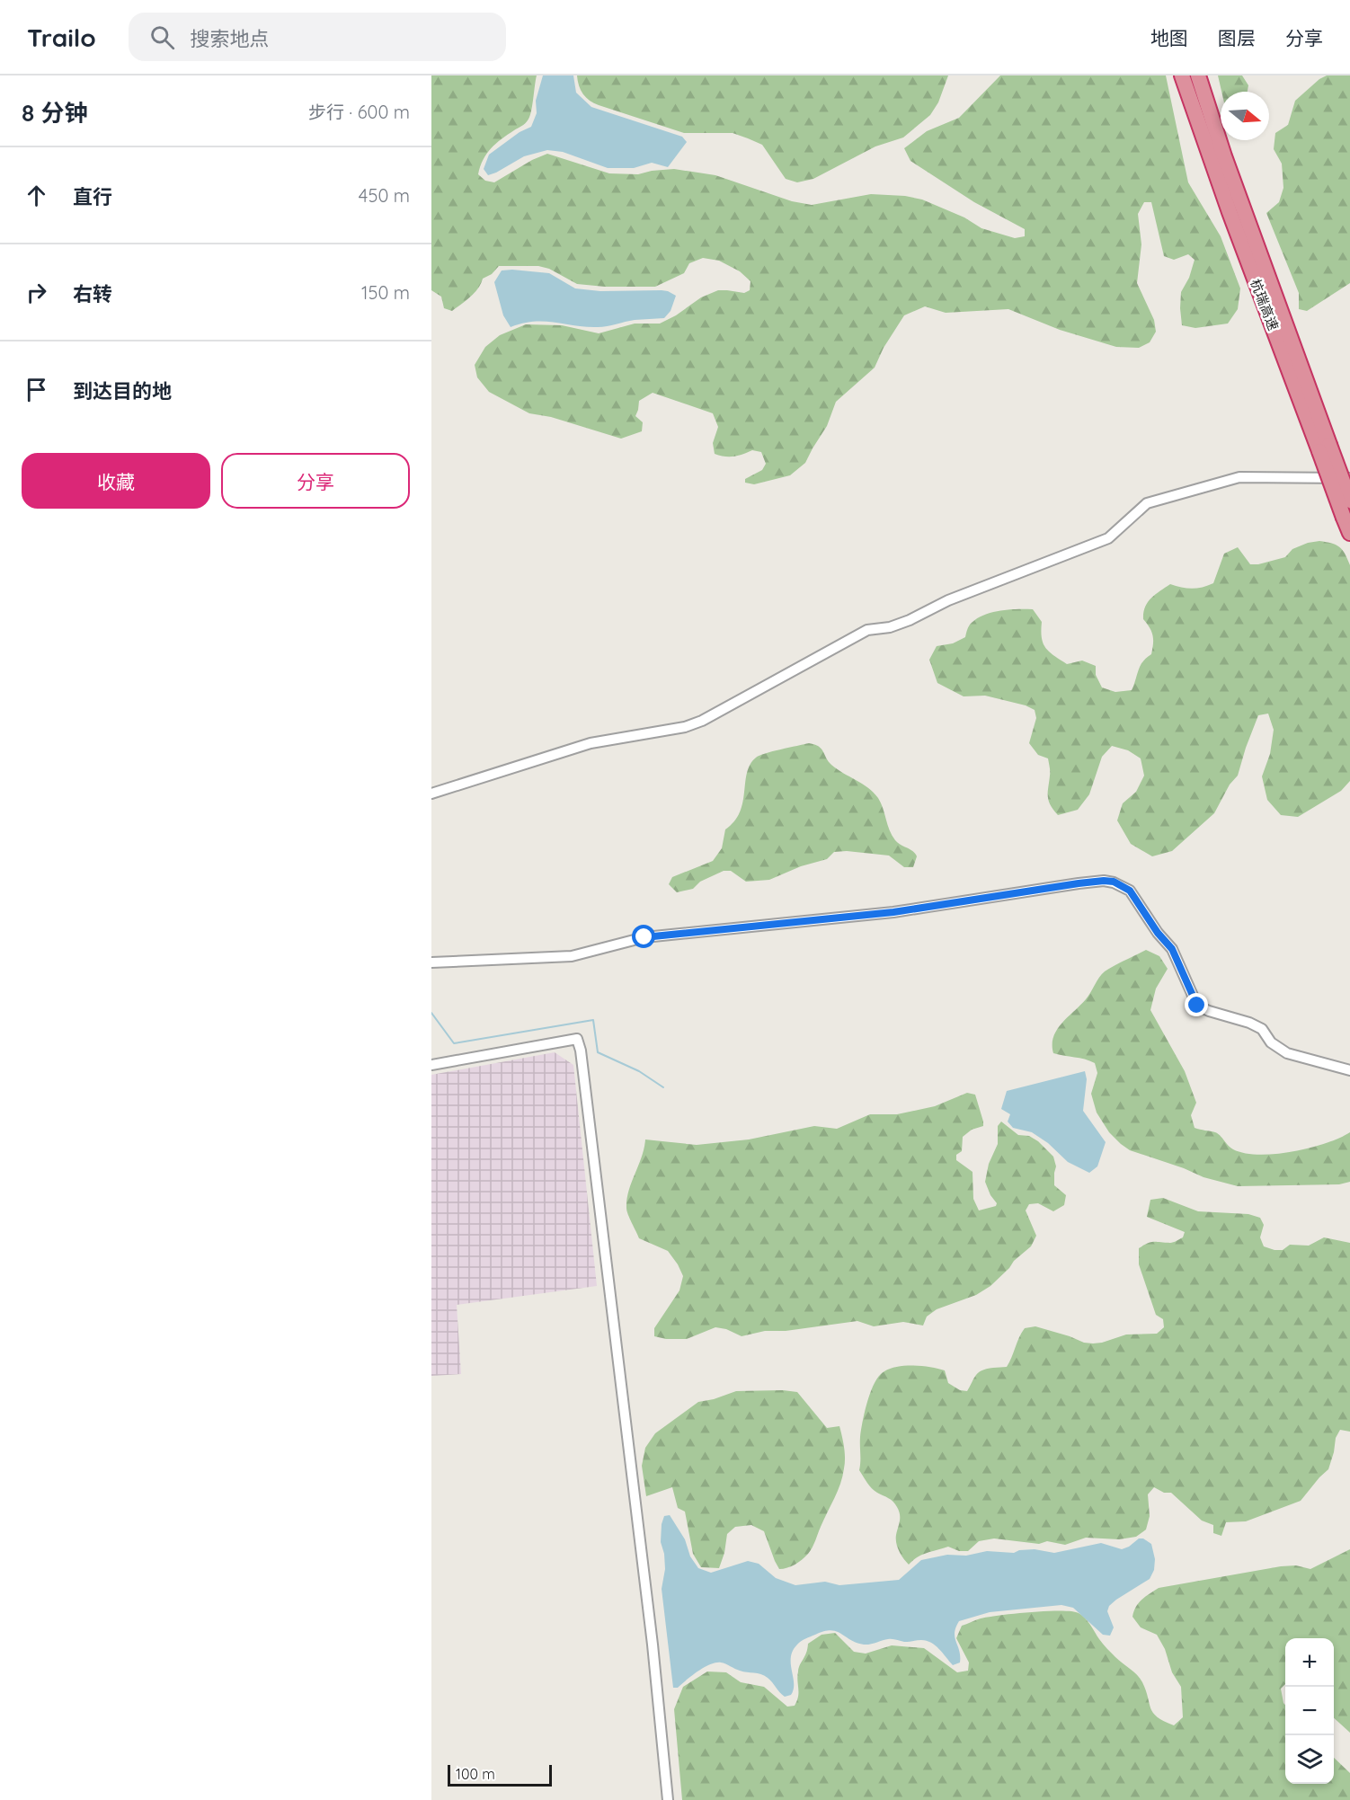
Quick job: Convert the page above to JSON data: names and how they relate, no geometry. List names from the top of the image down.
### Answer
{
  "streets": {
    "highway": ["杭瑞高速"]
  },
  "scale_bar": "100 m",
  "north": "right",
  "page": {
    "header": "Trailo",
    "search": "搜索地点",
    "nav": ["地图", "图层", "分享"],
    "heading": ["8 分钟", "步行 · 600 m"],
    "list": [
      ["直行", "450 m"],
      ["右转", "150 m"],
      "到达目的地"
    ],
    "buttons": ["收藏", "分享"],
    "map_buttons": ["+", "−"],
    "scale": "100 m"
  }
}
